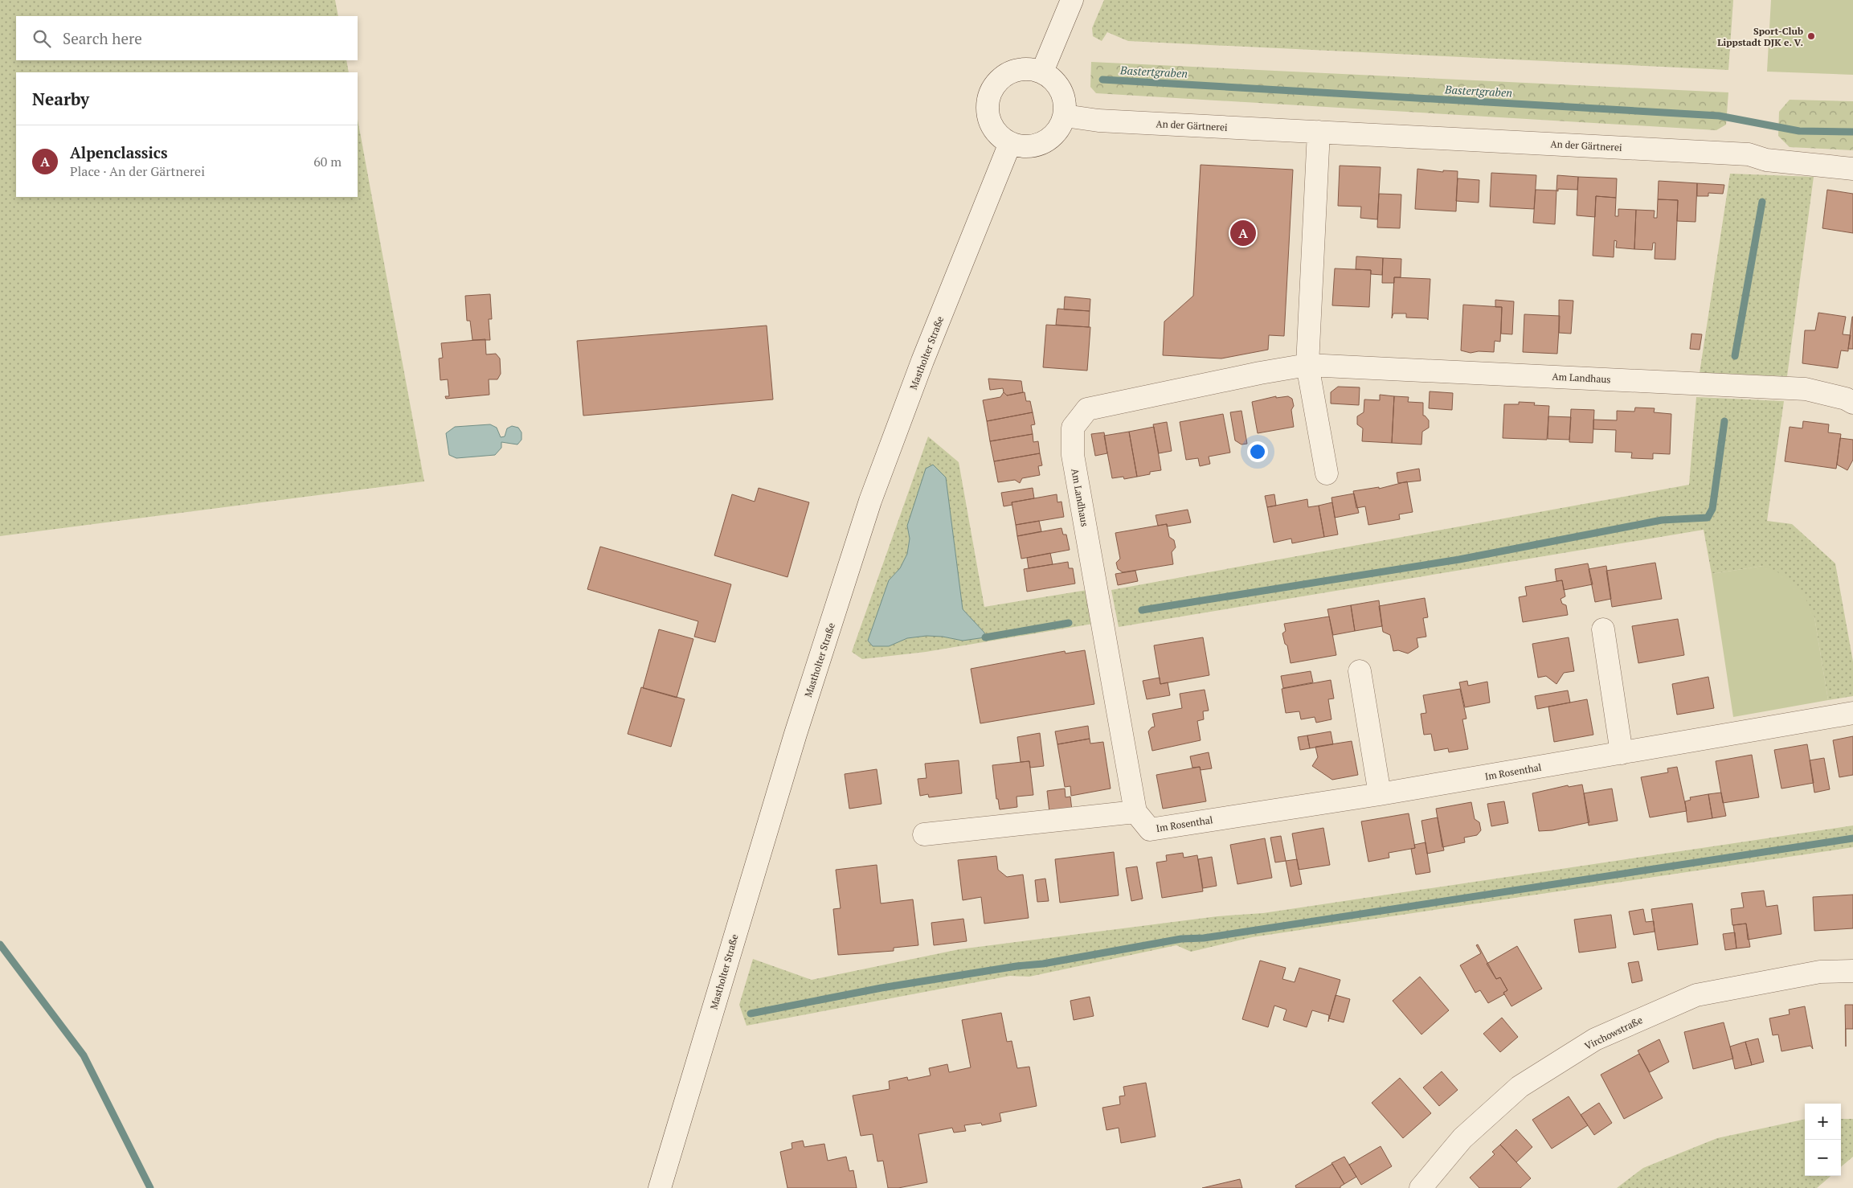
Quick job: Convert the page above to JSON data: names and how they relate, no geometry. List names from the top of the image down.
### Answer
{
  "streets": {
    "street": [
      "An der Gärtnerei",
      "Mastholter Straße",
      "Am Landhaus",
      "Im Rosenthal",
      "Virchowstraße"
    ]
  },
  "crossings": [
    ["An der Gärtnerei", "Mastholter Straße"],
    ["Am Landhaus", "Im Rosenthal"]
  ],
  "water": ["Bastertgraben"],
  "places": ["Sport-Club Lippstadt DJK e. V."],
  "page": {
    "search": "Search here",
    "heading": "Nearby",
    "list": [
      {
        "mark": "A",
        "name": "Alpenclassics",
        "note": "Place · An der Gärtnerei",
        "value": "60 m"
      }
    ],
    "pins": "A",
    "map_buttons": ["+", "−"]
  }
}
